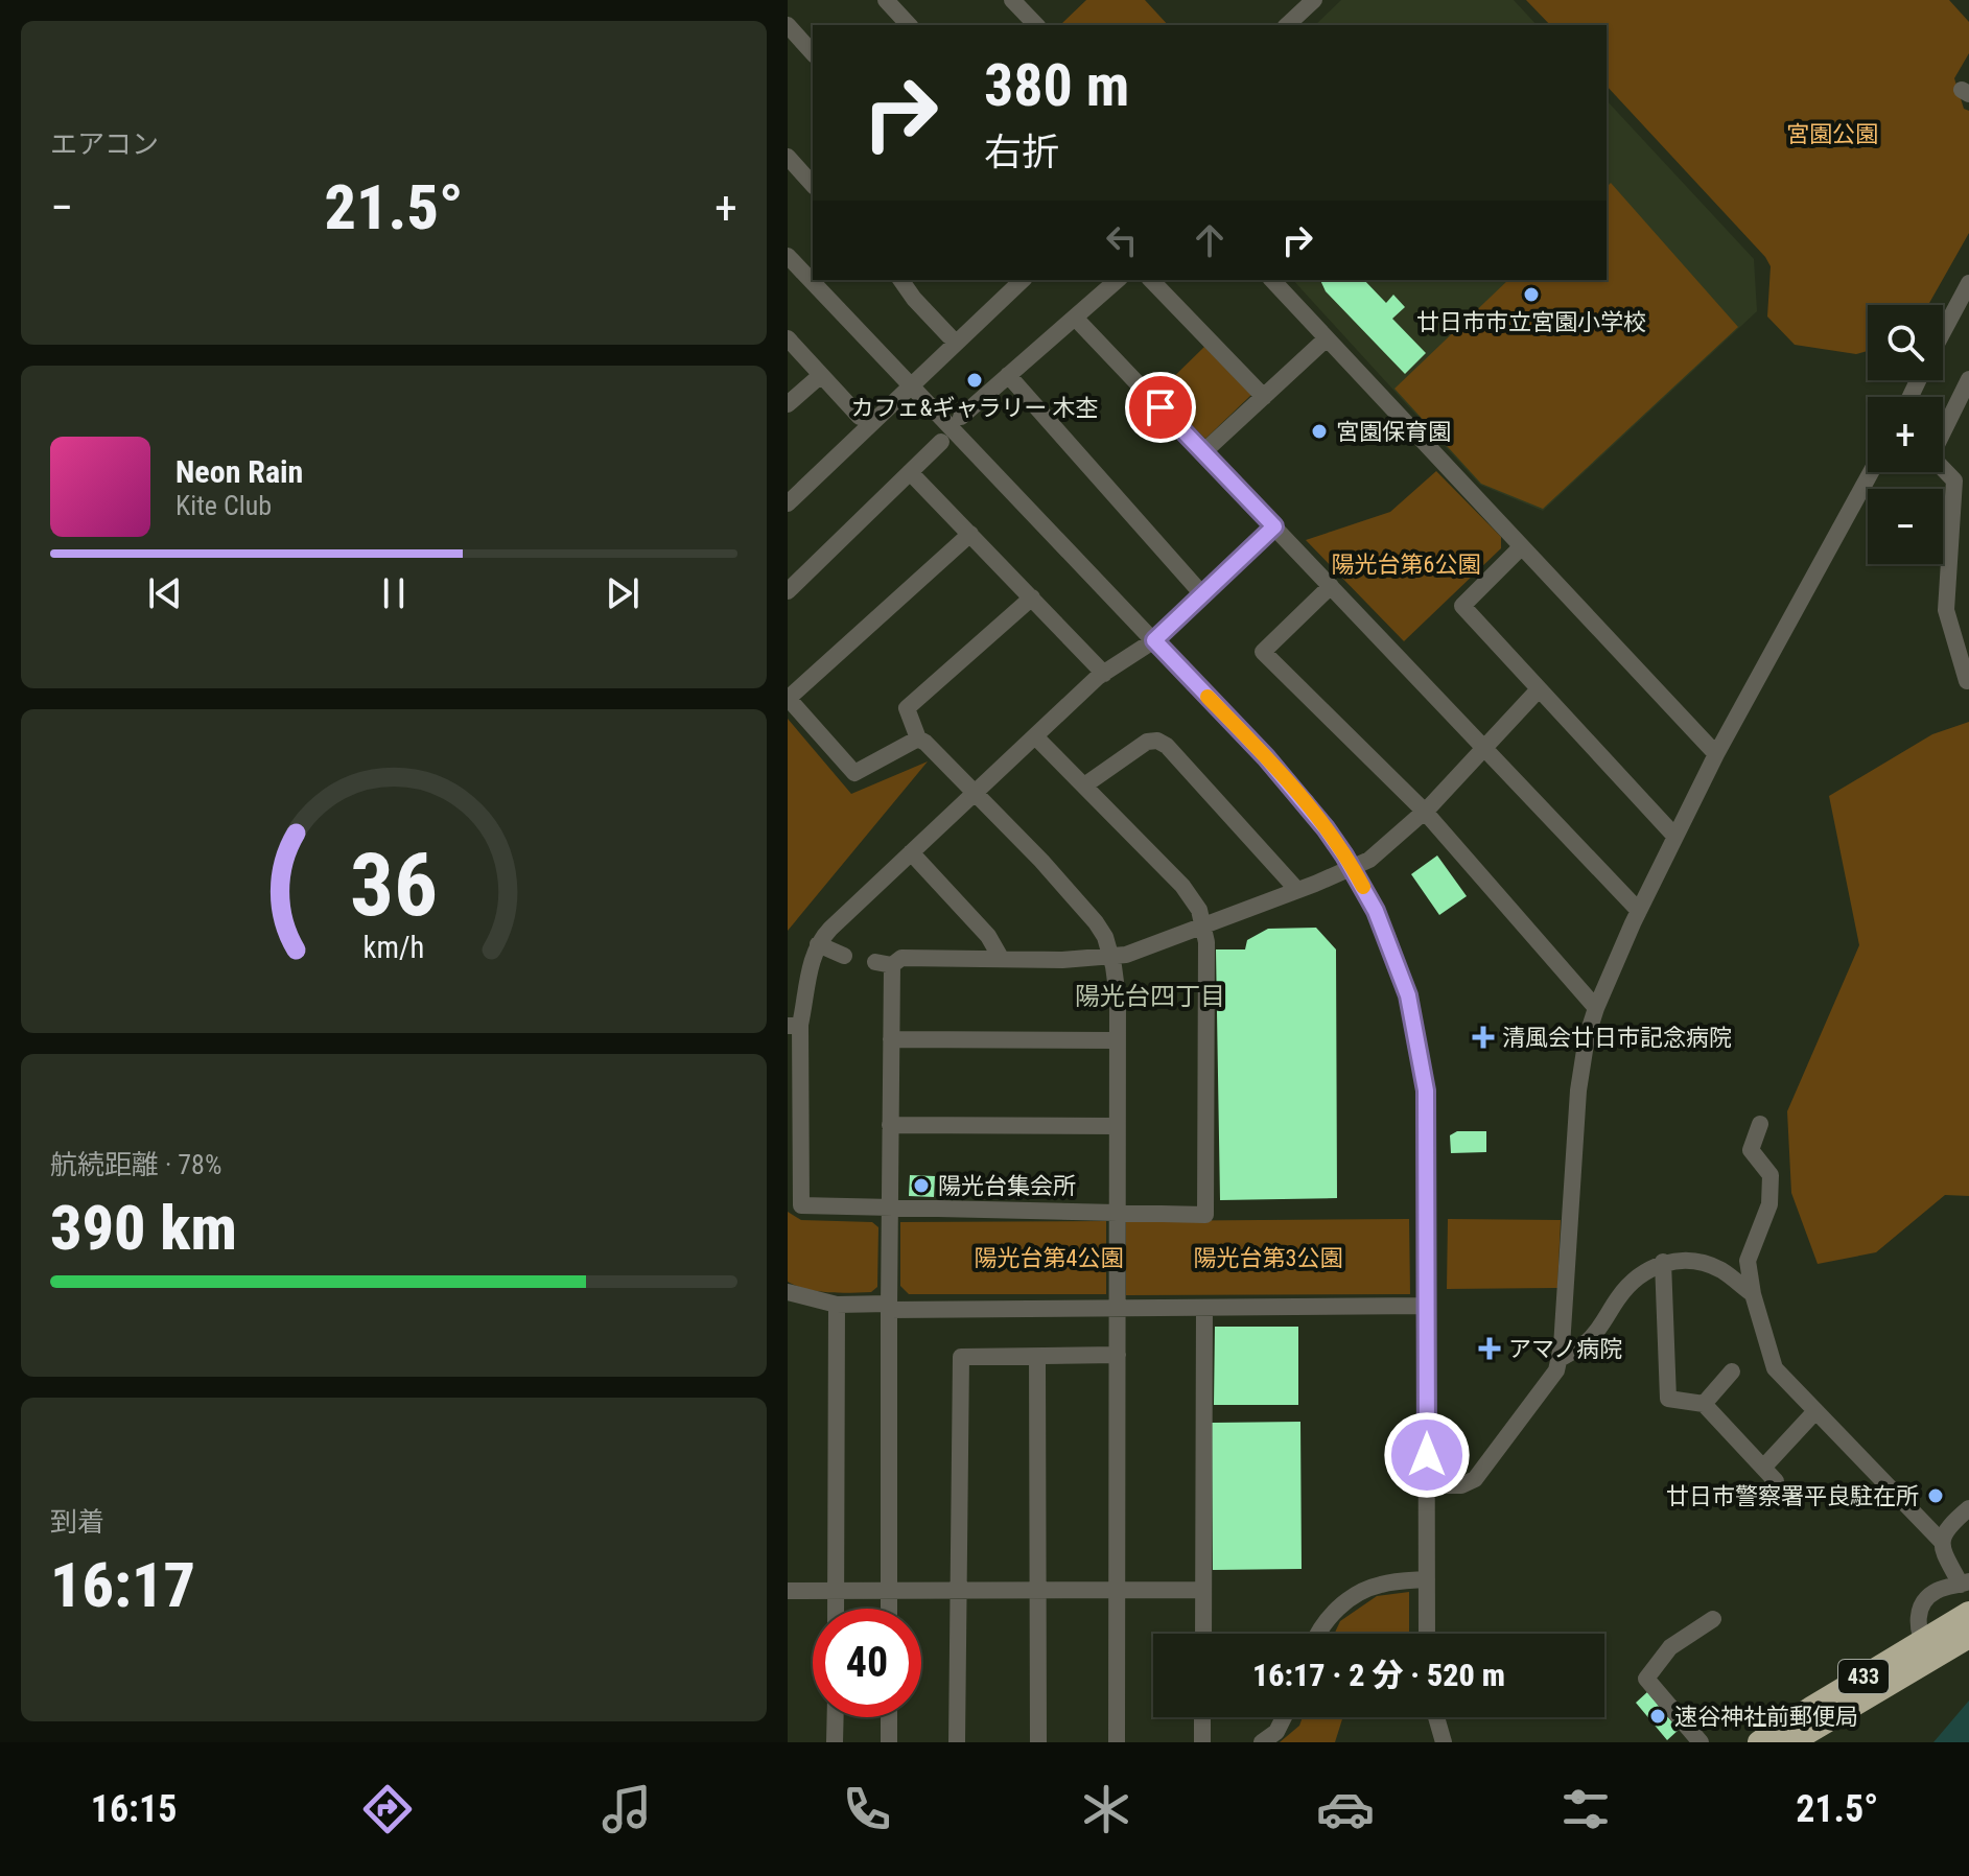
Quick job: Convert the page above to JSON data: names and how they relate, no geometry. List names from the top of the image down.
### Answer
{
  "streets": {
    "highway": ["433"]
  },
  "districts": ["陽光台四丁目"],
  "parks": [
    "宮園公園",
    "陽光台第6公園",
    "陽光台第4公園",
    "陽光台第3公園"
  ],
  "places": {
    "other": [
      "廿日市市立宮園小学校",
      "カフェ&ギャラリー 木杢",
      "宮園保育園",
      "陽光台集会所",
      "廿日市警察署平良駐在所",
      "速谷神社前郵便局"
    ],
    "health": ["清風会廿日市記念病院", "アマノ病院"]
  },
  "page": {
    "tile": [
      "エアコン",
      ["航続距離 · 78%", "390 km"],
      ["到着", "16:17"]
    ],
    "turn": ["380 m", "右折"],
    "heat": ["−", "21.5°", "+"],
    "map_buttons": ["+", "−"],
    "song": ["Neon Rain", "Kite Club"],
    "limit": "40",
    "trip": "16:17 · 2 分 · 520 m",
    "tabs": ["16:15", "21.5°"],
    "gauge": ["36", "km/h"]
  }
}
